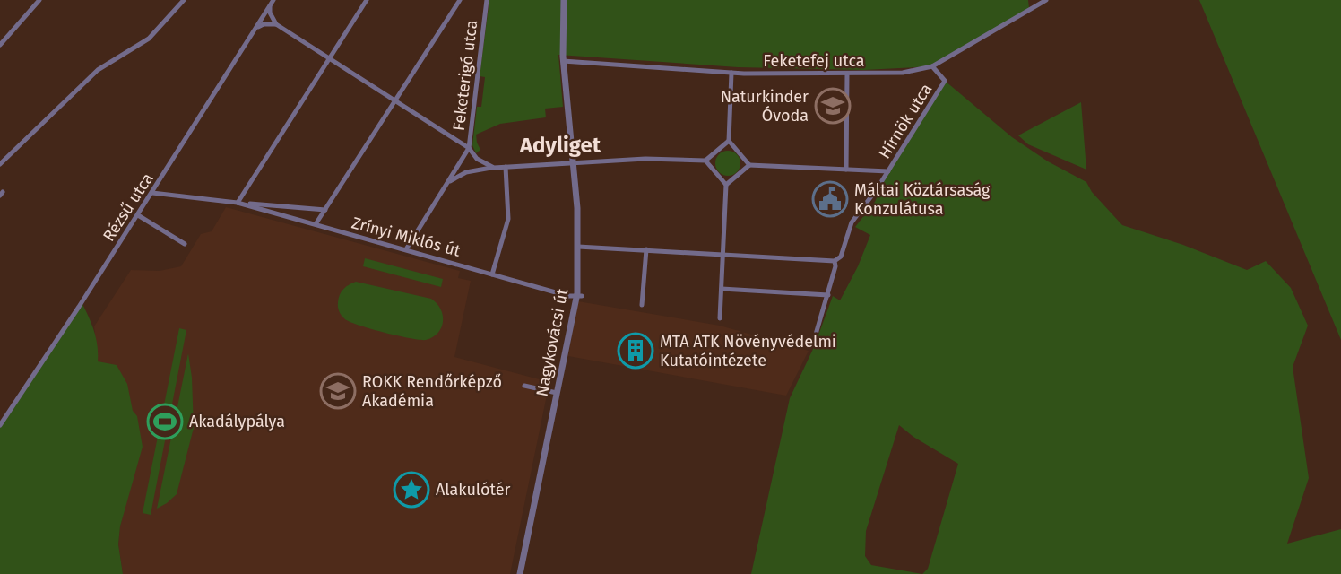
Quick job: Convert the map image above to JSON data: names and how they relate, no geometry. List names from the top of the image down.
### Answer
{
  "streets": {
    "street": [
      "Feketefej utca",
      "Feketerigó utca",
      "Hírnök utca",
      "Rézsű utca",
      "Zrínyi Miklós út",
      "Nagykovácsi út"
    ]
  },
  "crossings": [
    ["Feketefej utca", "Hírnök utca"],
    ["Feketefej utca", "Nagykovácsi út"],
    ["Feketerigó utca", "Zrínyi Miklós út"],
    ["Rézsű utca", "Zrínyi Miklós út"],
    ["Zrínyi Miklós út", "Nagykovácsi út"]
  ],
  "districts": ["Adyliget"],
  "places": {
    "school or university": ["Naturkinder Óvoda", "ROKK Rendőrképző Akadémia"],
    "public building": ["Máltai Köztársaság Konzulátusa"],
    "building": ["MTA ATK Növényvédelmi Kutatóintézete"],
    "sports": ["Akadálypálya"],
    "place": ["Alakulótér"]
  }
}
